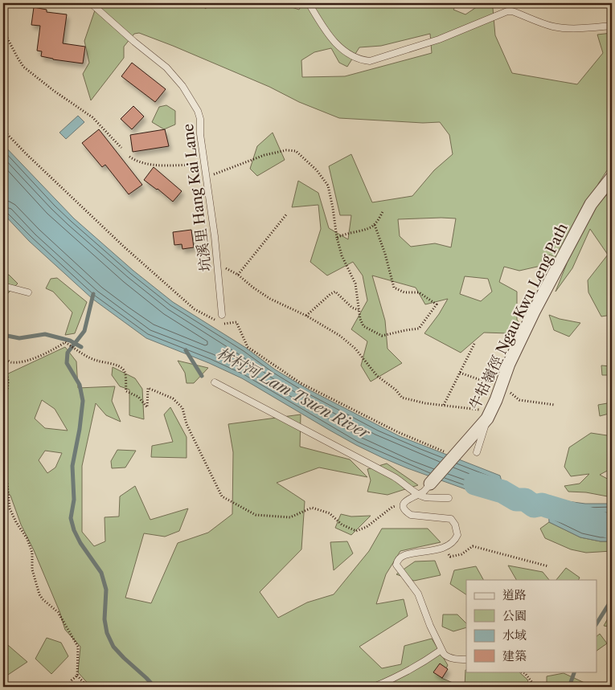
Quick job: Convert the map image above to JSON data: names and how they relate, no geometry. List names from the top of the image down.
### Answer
{
  "streets": {
    "street": ["牛牯嶺徑 Ngau Kwu Leng Path"],
    "lane": ["坑溪里 Hang Kai Lane"]
  },
  "water": ["林村河 Lam Tsuen River"],
  "legend": [
    "道路",
    "公園",
    "水域",
    "建築"
  ]
}
